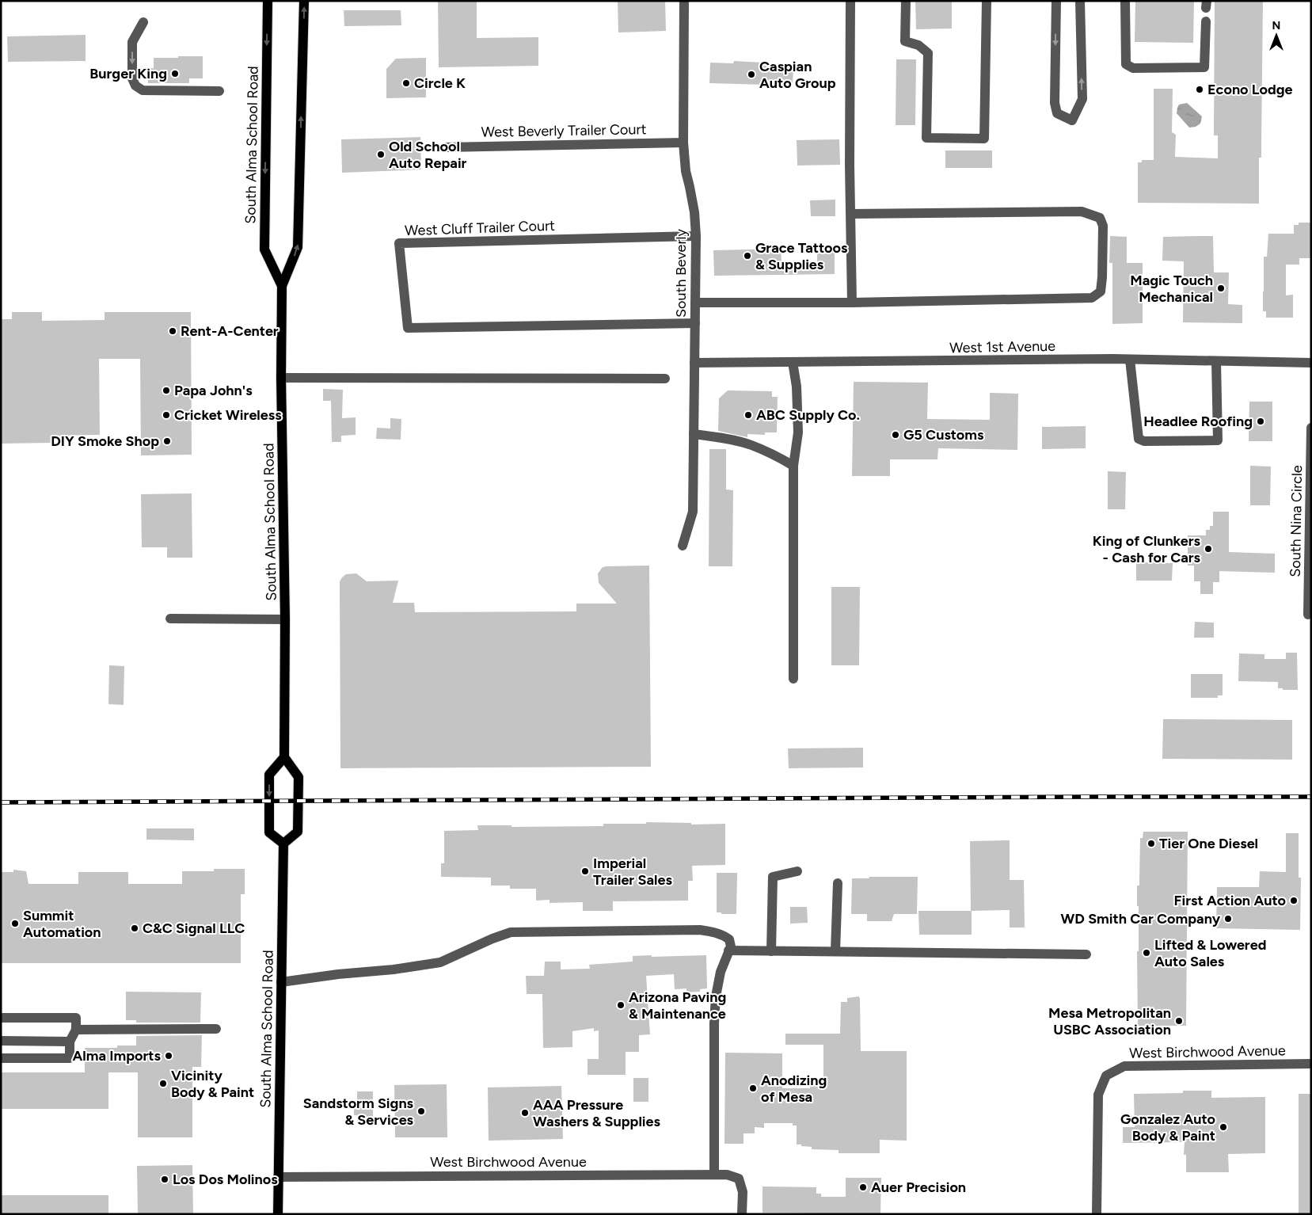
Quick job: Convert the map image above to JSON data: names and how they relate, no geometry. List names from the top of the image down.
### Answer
{
  "streets": {
    "main road": ["South Alma School Road"],
    "street": [
      "West Beverly Trailer Court",
      "West Cluff Trailer Court",
      "South Beverly",
      "West 1st Avenue",
      "South Nina Circle",
      "West Birchwood Avenue"
    ]
  },
  "crossings": [
    ["West Beverly Trailer Court", "South Beverly"],
    ["South Alma School Road", "West Birchwood Avenue"],
    ["West Cluff Trailer Court", "South Beverly"],
    ["South Beverly", "West 1st Avenue"]
  ],
  "places": [
    "Burger King",
    "Caspian Auto Group",
    "Circle K",
    "Econo Lodge",
    "Old School Auto Repair",
    "Grace Tattoos & Supplies",
    "Magic Touch Mechanical",
    "Rent-A-Center",
    "Papa John's",
    "Cricket Wireless",
    "ABC Supply Co.",
    "Headlee Roofing",
    "G5 Customs",
    "DIY Smoke Shop",
    "King of Clunkers - Cash for Cars",
    "Tier One Diesel",
    "Imperial Trailer Sales",
    "First Action Auto",
    "WD Smith Car Company",
    "Summit Automation",
    "C&C Signal LLC",
    "Lifted & Lowered Auto Sales",
    "Arizona Paving & Maintenance",
    "Mesa Metropolitan USBC Association",
    "Alma Imports",
    "Vicinity Body & Paint",
    "Anodizing of Mesa",
    "Sandstorm Signs & Services",
    "AAA Pressure Washers & Supplies",
    "Gonzalez Auto Body & Paint",
    "Los Dos Molinos",
    "Auer Precision"
  ],
  "north": "top"
}
